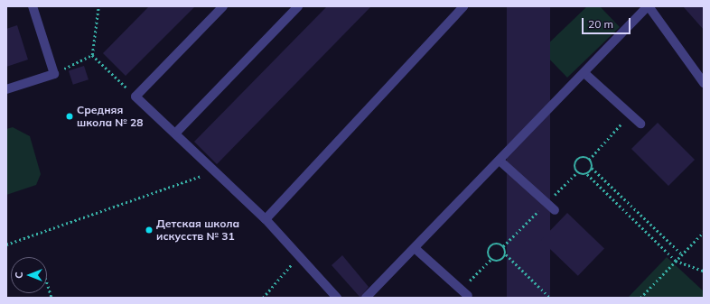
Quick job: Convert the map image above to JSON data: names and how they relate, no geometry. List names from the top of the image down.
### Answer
{
  "places": ["Средняя школа № 28", "Детская школа искусств № 31"],
  "scale_bar": "20 m",
  "north": "left"
}
